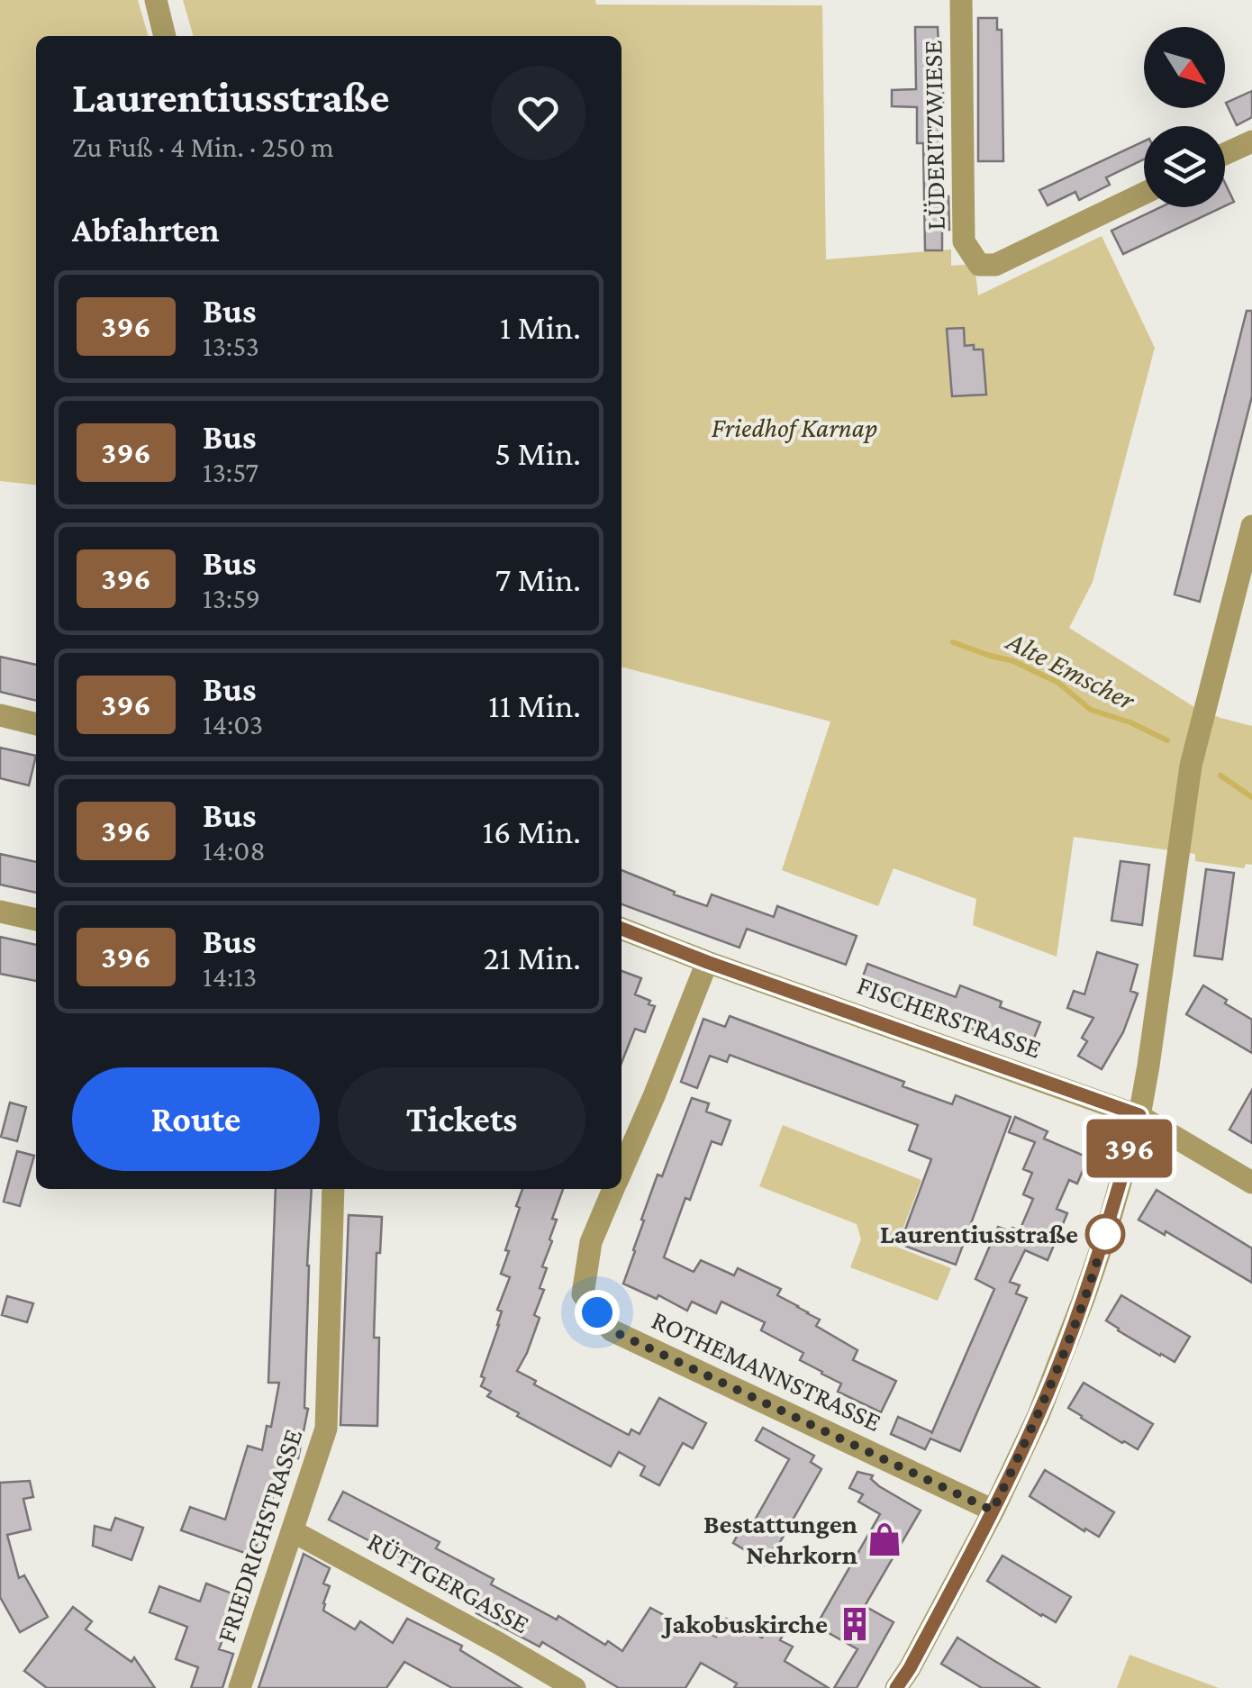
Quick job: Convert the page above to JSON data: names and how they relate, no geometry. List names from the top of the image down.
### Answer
{
  "streets": {
    "street": [
      "LÜDERITZWIESE",
      "FISCHERSTRASSE",
      "ROTHEMANNSTRASSE",
      "FRIEDRICHSTRASSE",
      "RÜTTGERGASSE"
    ]
  },
  "crossings": [
    ["FISCHERSTRASSE", "ROTHEMANNSTRASSE"],
    ["FRIEDRICHSTRASSE", "RÜTTGERGASSE"]
  ],
  "water": ["Alte Emscher"],
  "parks": ["Friedhof Karnap"],
  "places": {
    "other": ["Laurentiusstraße"],
    "shop": ["Bestattungen Nehrkorn"],
    "building": ["Jakobuskirche"]
  },
  "lines": ["bus line 396"],
  "north": "bottom right",
  "page": {
    "on_map": "396",
    "heading": [
      ["Laurentiusstraße", "Zu Fuß · 4 Min. · 250 m"],
      "Abfahrten"
    ],
    "list": [
      {
        "mark": "396",
        "name": "Bus",
        "note": "13:53",
        "value": "1 Min."
      },
      {
        "mark": "396",
        "name": "Bus",
        "note": "13:57",
        "value": "5 Min."
      },
      {
        "mark": "396",
        "name": "Bus",
        "note": "13:59",
        "value": "7 Min."
      },
      {
        "mark": "396",
        "name": "Bus",
        "note": "14:03",
        "value": "11 Min."
      },
      {
        "mark": "396",
        "name": "Bus",
        "note": "14:08",
        "value": "16 Min."
      },
      {
        "mark": "396",
        "name": "Bus",
        "note": "14:13",
        "value": "21 Min."
      }
    ],
    "buttons": ["Route", "Tickets"]
  }
}
